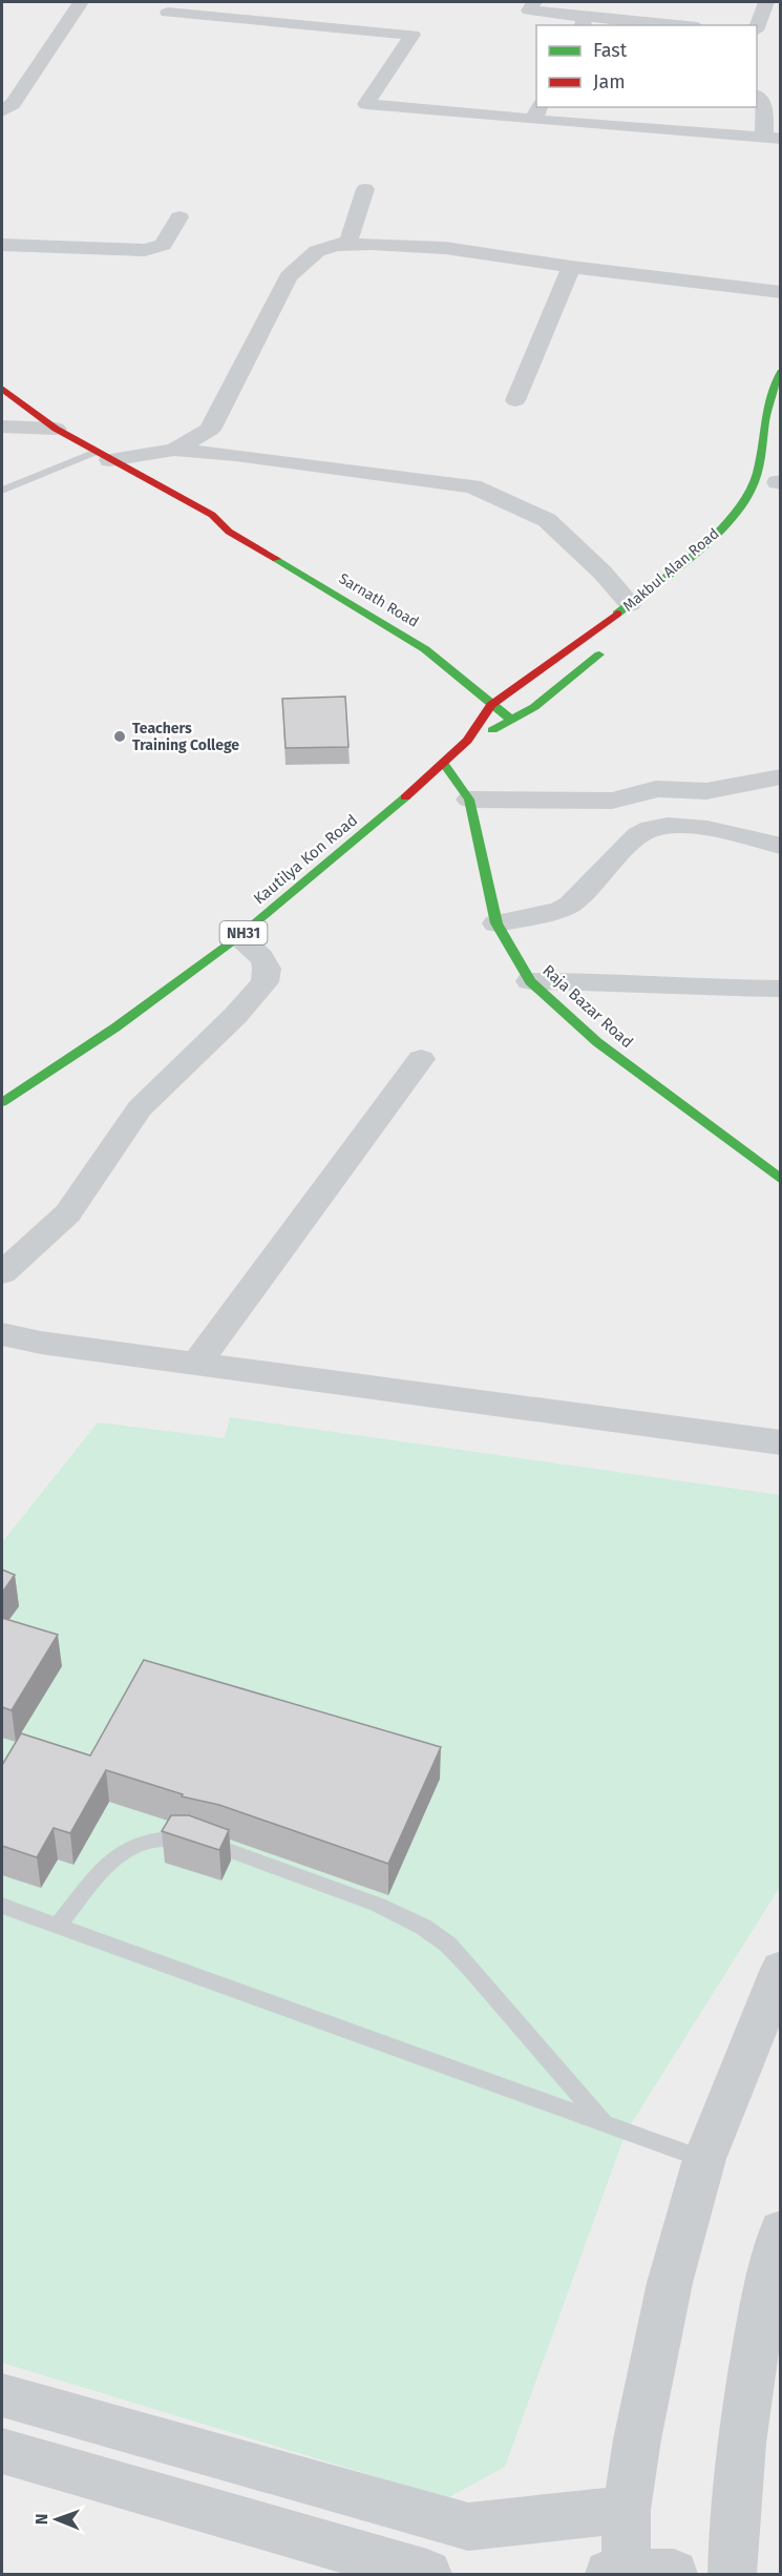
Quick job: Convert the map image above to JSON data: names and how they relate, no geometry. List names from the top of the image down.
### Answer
{
  "streets": {
    "main road": [
      "Makbul Alan Road",
      "Sarnath Road",
      "Kautilya Kon Road",
      "NH31",
      "Raja Bazar Road"
    ]
  },
  "crossings": [
    ["Makbul Alan Road", "Kautilya Kon Road"],
    ["Sarnath Road", "Kautilya Kon Road"],
    ["Kautilya Kon Road", "Raja Bazar Road"]
  ],
  "places": ["Teachers Training College"],
  "legend": ["Fast", "Jam"],
  "north": "left"
}
